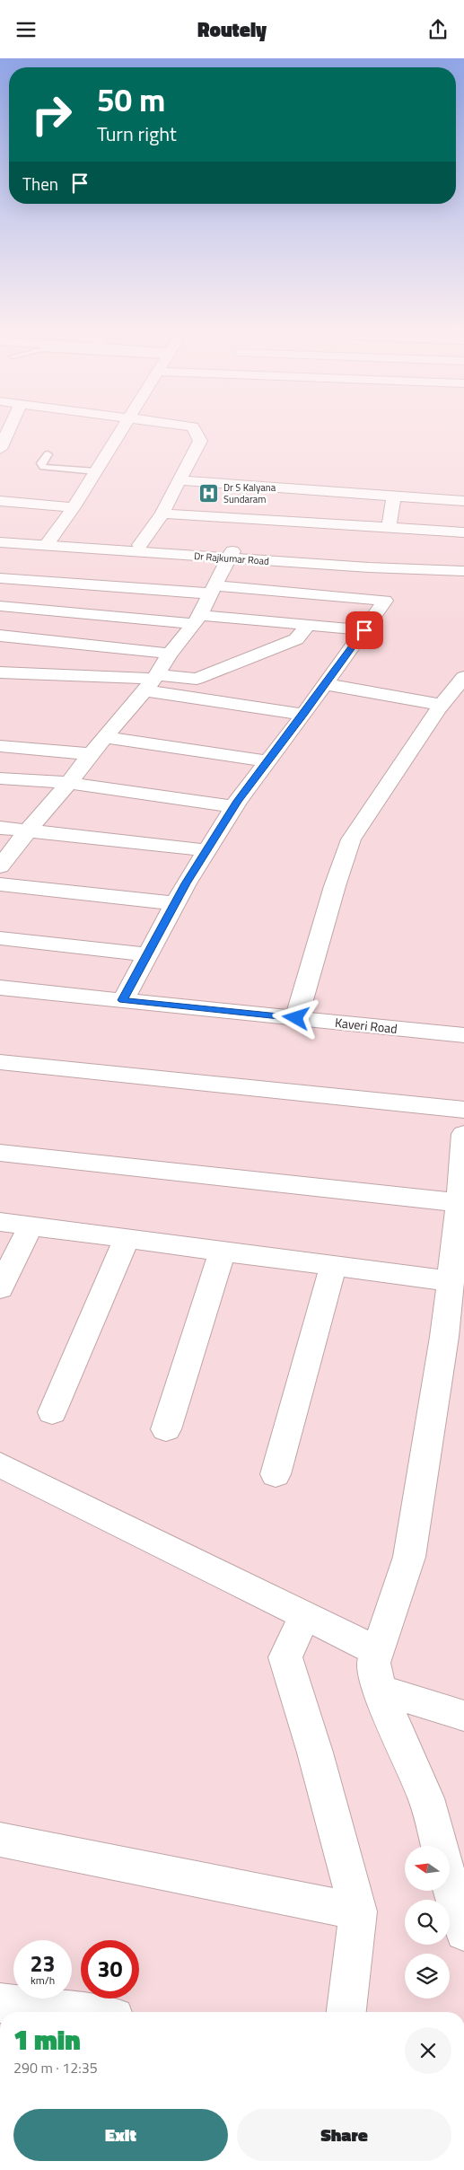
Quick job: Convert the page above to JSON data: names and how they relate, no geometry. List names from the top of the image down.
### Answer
{
  "streets": {
    "street": ["Dr Rajkumar Road", "Kaveri Road"]
  },
  "places": {
    "hospital": ["Dr S Kalyana Sundaram"]
  },
  "north": "left",
  "page": {
    "header": "Routely",
    "turn": ["50 m", "Turn right"],
    "then": "Then",
    "speed": "23 km/h",
    "limit": "30",
    "heading": ["1 min", "290 m · 12:35"],
    "buttons": ["Exit", "Share"]
  }
}
